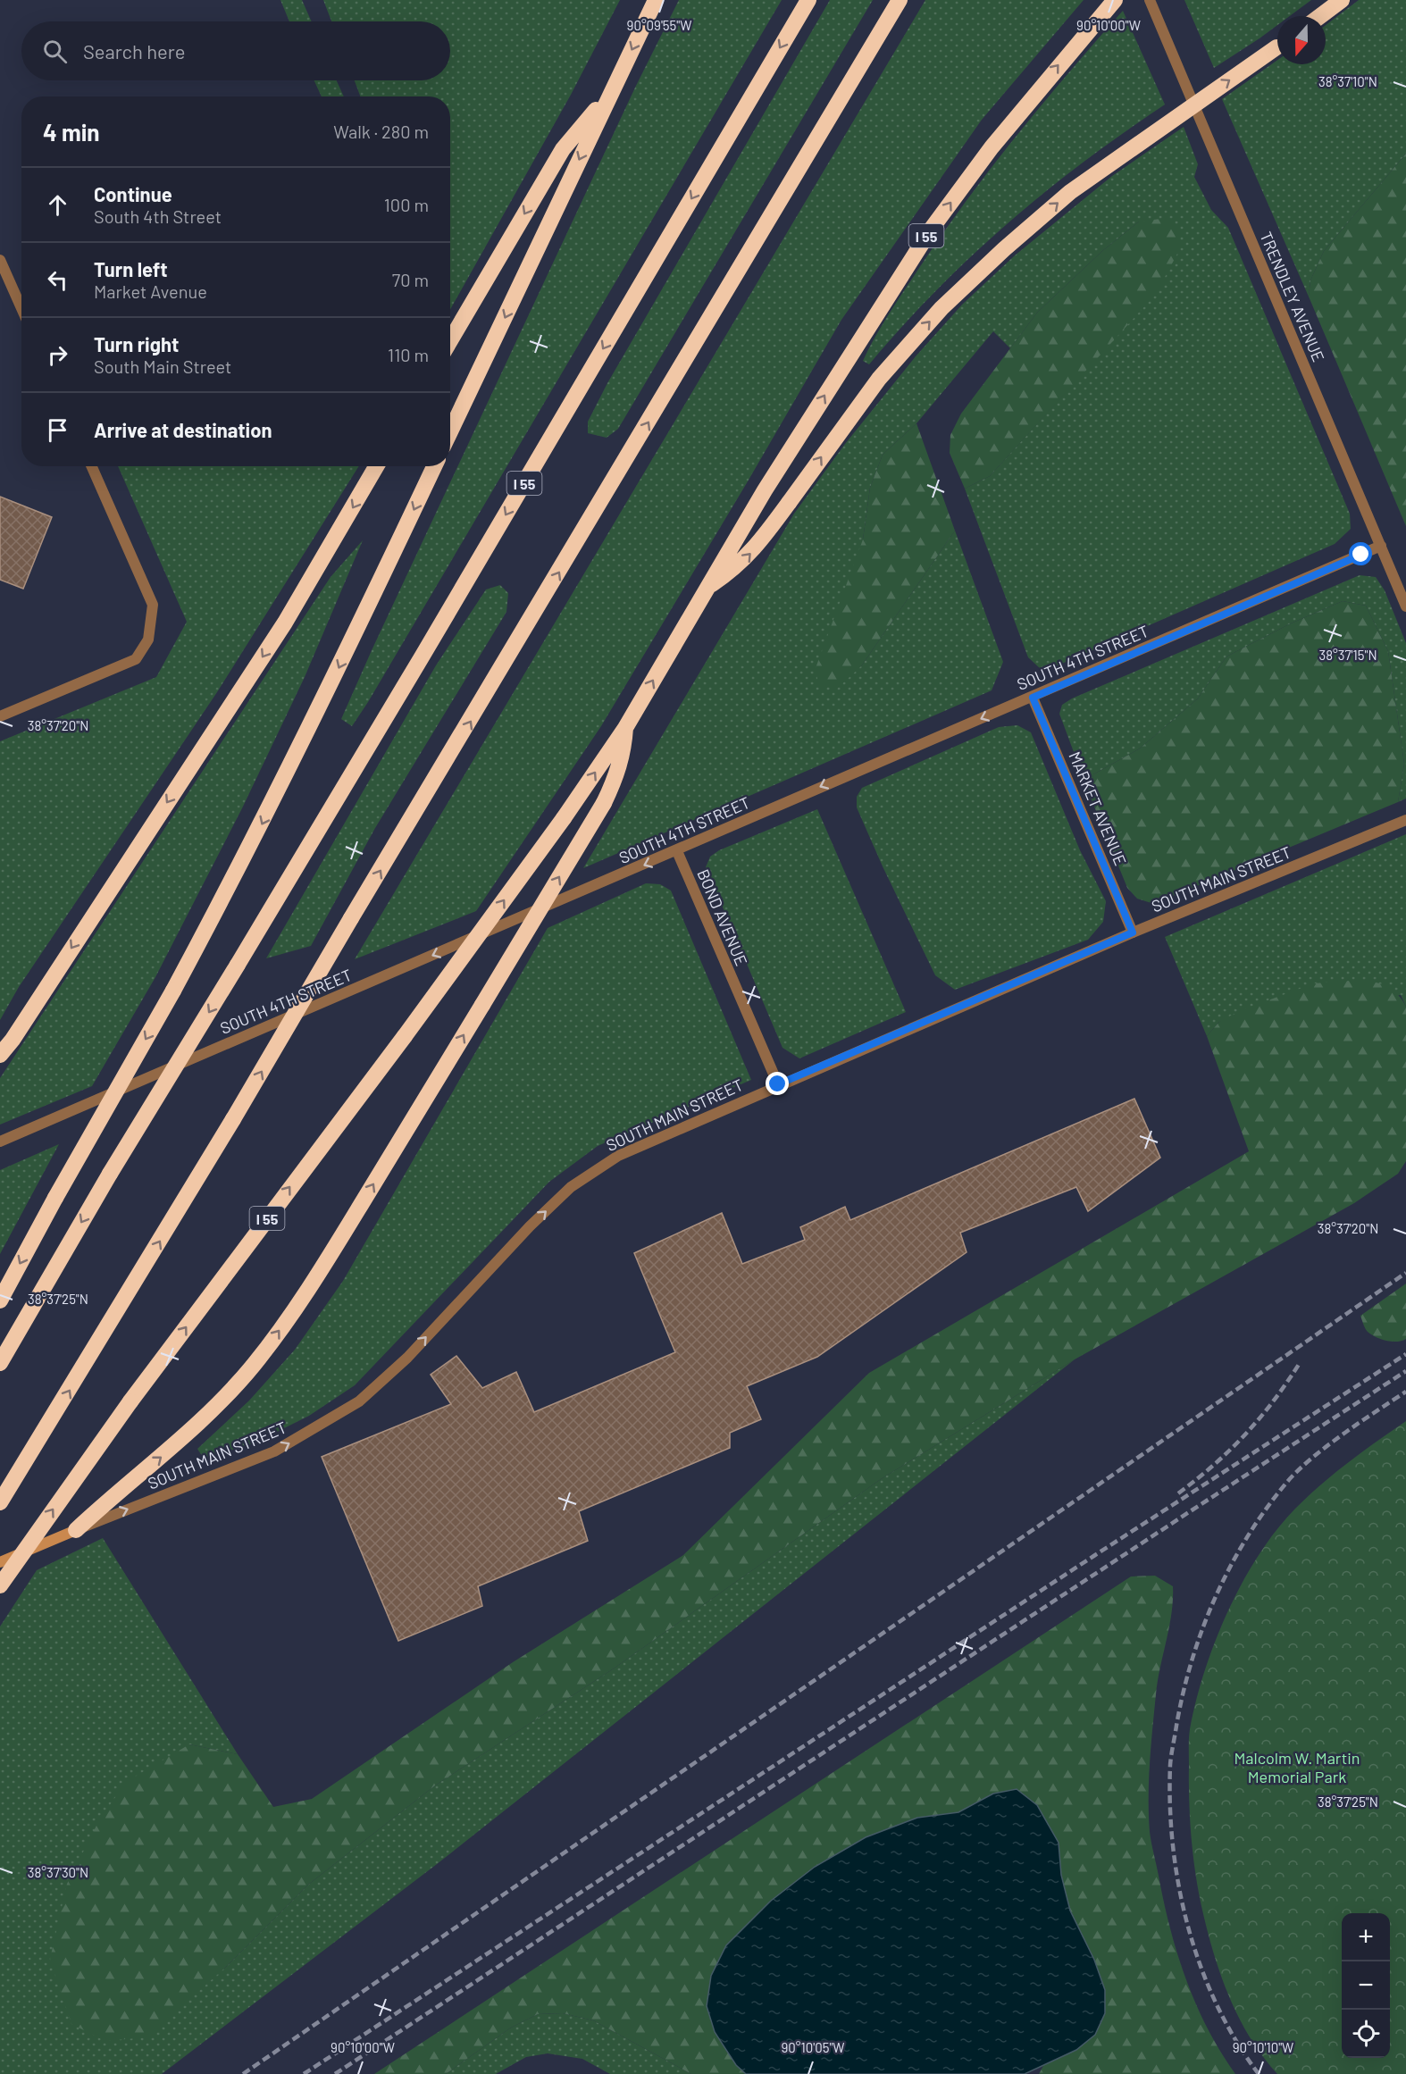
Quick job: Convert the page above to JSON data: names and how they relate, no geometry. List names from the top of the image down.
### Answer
{
  "streets": {
    "highway": ["I 55"],
    "main road": ["SOUTH MAIN STREET"],
    "street": [
      "TRENDLEY AVENUE",
      "SOUTH 4TH STREET",
      "MARKET AVENUE",
      "BOND AVENUE"
    ]
  },
  "crossings": [
    ["TRENDLEY AVENUE", "SOUTH 4TH STREET"],
    ["SOUTH 4TH STREET", "MARKET AVENUE"],
    ["SOUTH 4TH STREET", "BOND AVENUE"],
    ["MARKET AVENUE", "SOUTH MAIN STREET"],
    ["SOUTH MAIN STREET", "BOND AVENUE"]
  ],
  "one_way": ["SOUTH 4TH STREET", "SOUTH MAIN STREET"],
  "parks": ["Malcolm W. Martin Memorial Park"],
  "north": "bottom",
  "page": {
    "search": "Search here",
    "heading": ["4 min", "Walk · 280 m"],
    "list": [
      ["Continue", "South 4th Street", "100 m"],
      ["Turn left", "Market Avenue", "70 m"],
      ["Turn right", "South Main Street", "110 m"],
      "Arrive at destination"
    ],
    "map_buttons": ["+", "−"]
  },
  "coordinates": [
    "90°09'55\"W",
    "90°10'00\"W",
    "38°37'10\"N",
    "38°37'15\"N",
    "38°37'20\"N",
    "38°37'25\"N",
    "38°37'30\"N",
    "90°10'05\"W",
    "90°10'10\"W"
  ]
}
